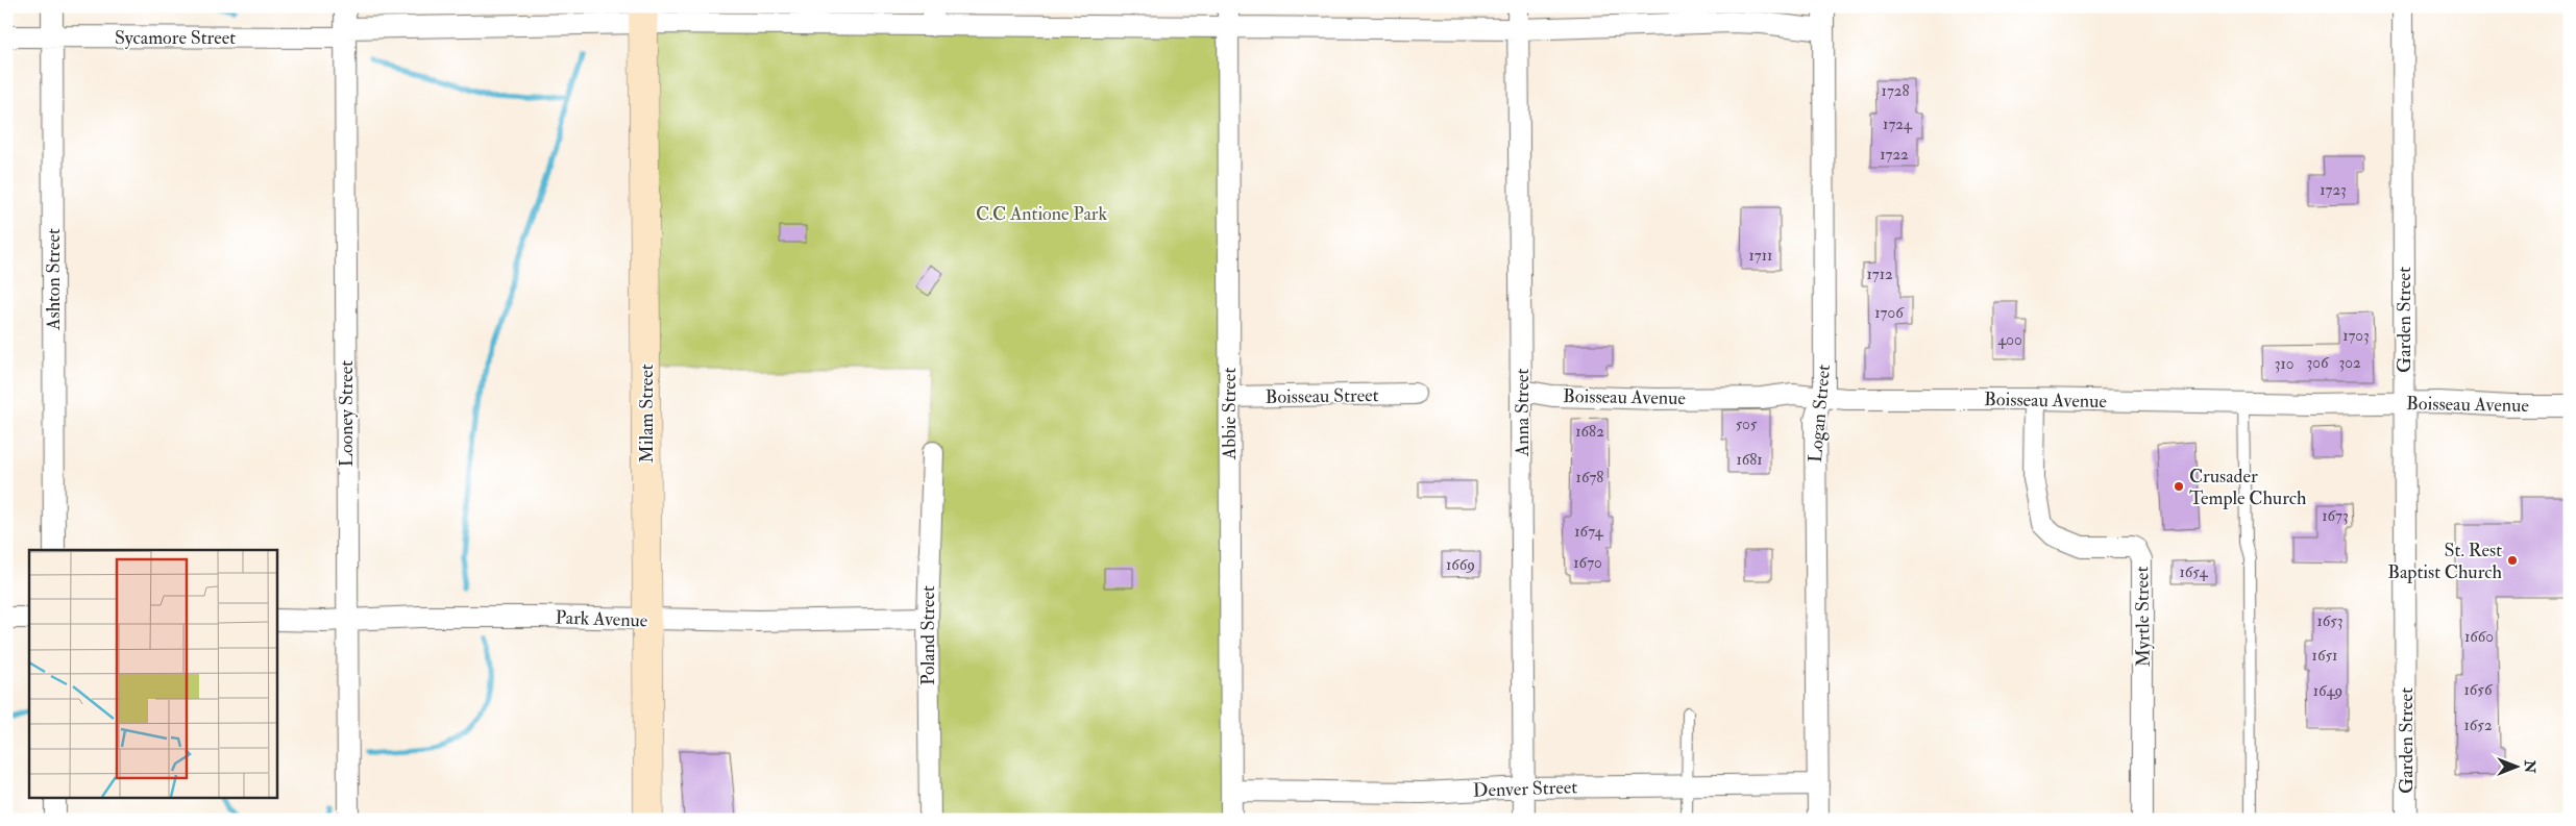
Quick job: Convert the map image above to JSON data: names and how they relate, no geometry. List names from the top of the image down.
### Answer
{
  "streets": {
    "street": [
      "Sycamore Street",
      "Ashton Street",
      "Garden Street",
      "Boisseau Street",
      "Boisseau Avenue",
      "Anna Street",
      "Looney Street",
      "Milam Street",
      "Abbie Street",
      "Logan Street",
      "Myrtle Street",
      "Park Avenue",
      "Poland Street",
      "Denver Street"
    ]
  },
  "crossings": [
    ["Sycamore Street", "Ashton Street"],
    ["Sycamore Street", "Anna Street"],
    ["Sycamore Street", "Looney Street"],
    ["Sycamore Street", "Milam Street"],
    ["Sycamore Street", "Abbie Street"],
    ["Sycamore Street", "Logan Street"],
    ["Garden Street", "Boisseau Avenue"],
    ["Boisseau Street", "Abbie Street"],
    ["Boisseau Avenue", "Anna Street"],
    ["Boisseau Avenue", "Logan Street"],
    ["Boisseau Avenue", "Myrtle Street"],
    ["Anna Street", "Denver Street"],
    ["Looney Street", "Park Avenue"],
    ["Milam Street", "Park Avenue"],
    ["Abbie Street", "Denver Street"],
    ["Logan Street", "Denver Street"],
    ["Park Avenue", "Poland Street"]
  ],
  "parks": ["C.C Antione Park"],
  "places": ["Crusader Temple Church", "St. Rest Baptist Church"],
  "house_numbers": [
    "1728",
    "1724",
    "1722",
    "1723",
    "1711",
    "1712",
    "1706",
    "1703",
    "400",
    "306",
    "302",
    "310",
    "505",
    "1682",
    "1681",
    "1678",
    "1673",
    "1674",
    "1670",
    "1669",
    "1654",
    "1653",
    "1660",
    "1651",
    "1656",
    "1649",
    "1652"
  ],
  "north": "right"
}
